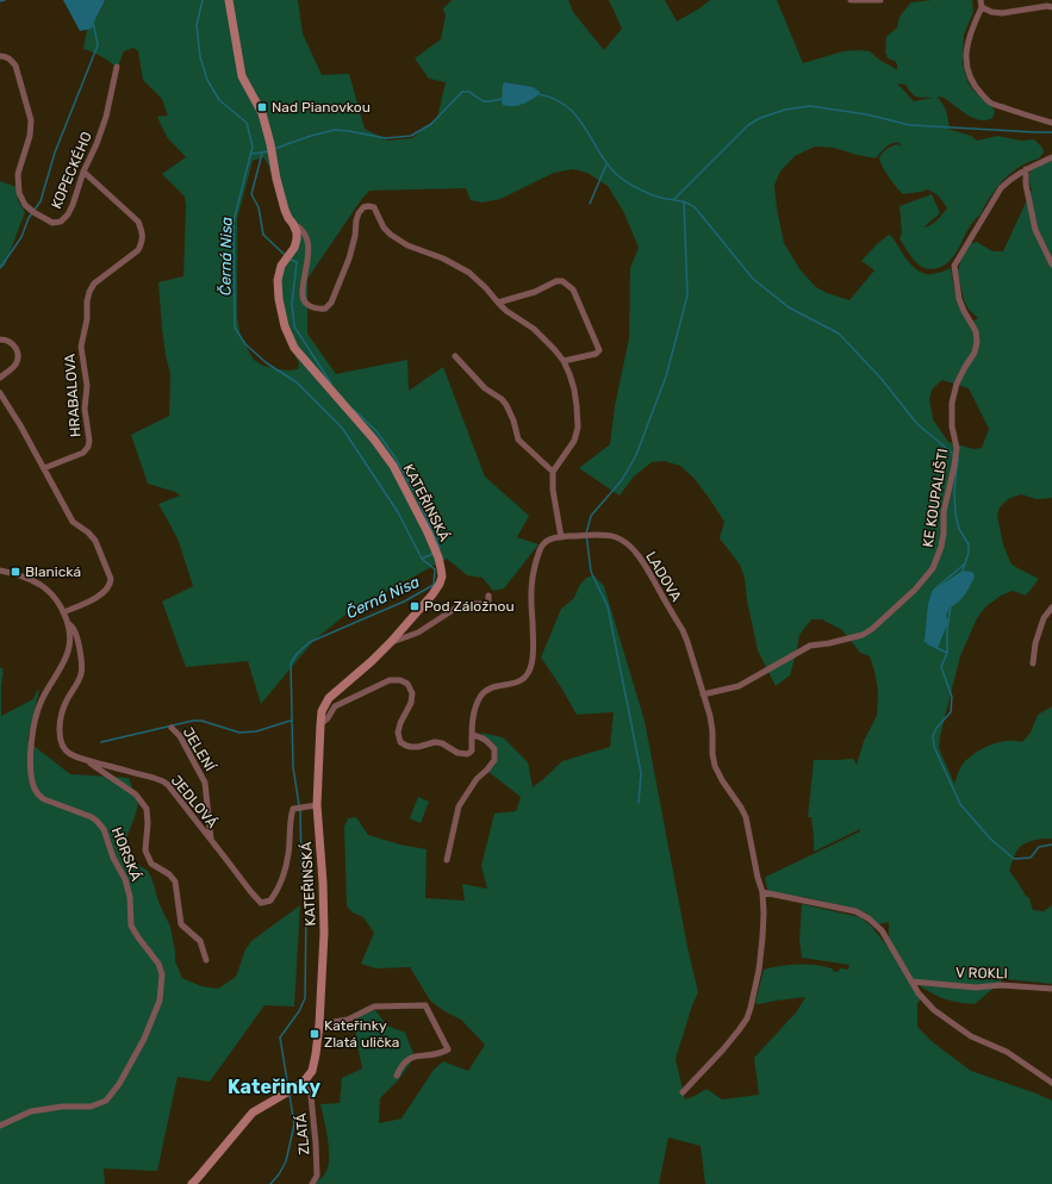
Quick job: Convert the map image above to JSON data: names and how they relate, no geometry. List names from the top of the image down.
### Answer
{
  "streets": {
    "street": [
      "KOPECKÉHO",
      "HRABALOVA",
      "KE KOUPALIŠTI",
      "KATEŘINSKÁ",
      "LADOVA",
      "JELENÍ",
      "JEDLOVÁ",
      "HORSKÁ",
      "V ROKLI",
      "ZLATÁ"
    ]
  },
  "crossings": [
    ["KOPECKÉHO", "HRABALOVA"],
    ["KE KOUPALIŠTI", "LADOVA"],
    ["KATEŘINSKÁ", "LADOVA"],
    ["KATEŘINSKÁ", "JEDLOVÁ"],
    ["KATEŘINSKÁ", "ZLATÁ"],
    ["JELENÍ", "JEDLOVÁ"],
    ["JEDLOVÁ", "HORSKÁ"]
  ],
  "districts": ["Kateřinky"],
  "water": ["Černá Nisa"],
  "places": {
    "transit": [
      "Nad Pianovkou",
      "Blanická",
      "Pod Záložnou",
      "Kateřinky Zlatá ulička"
    ]
  }
}
